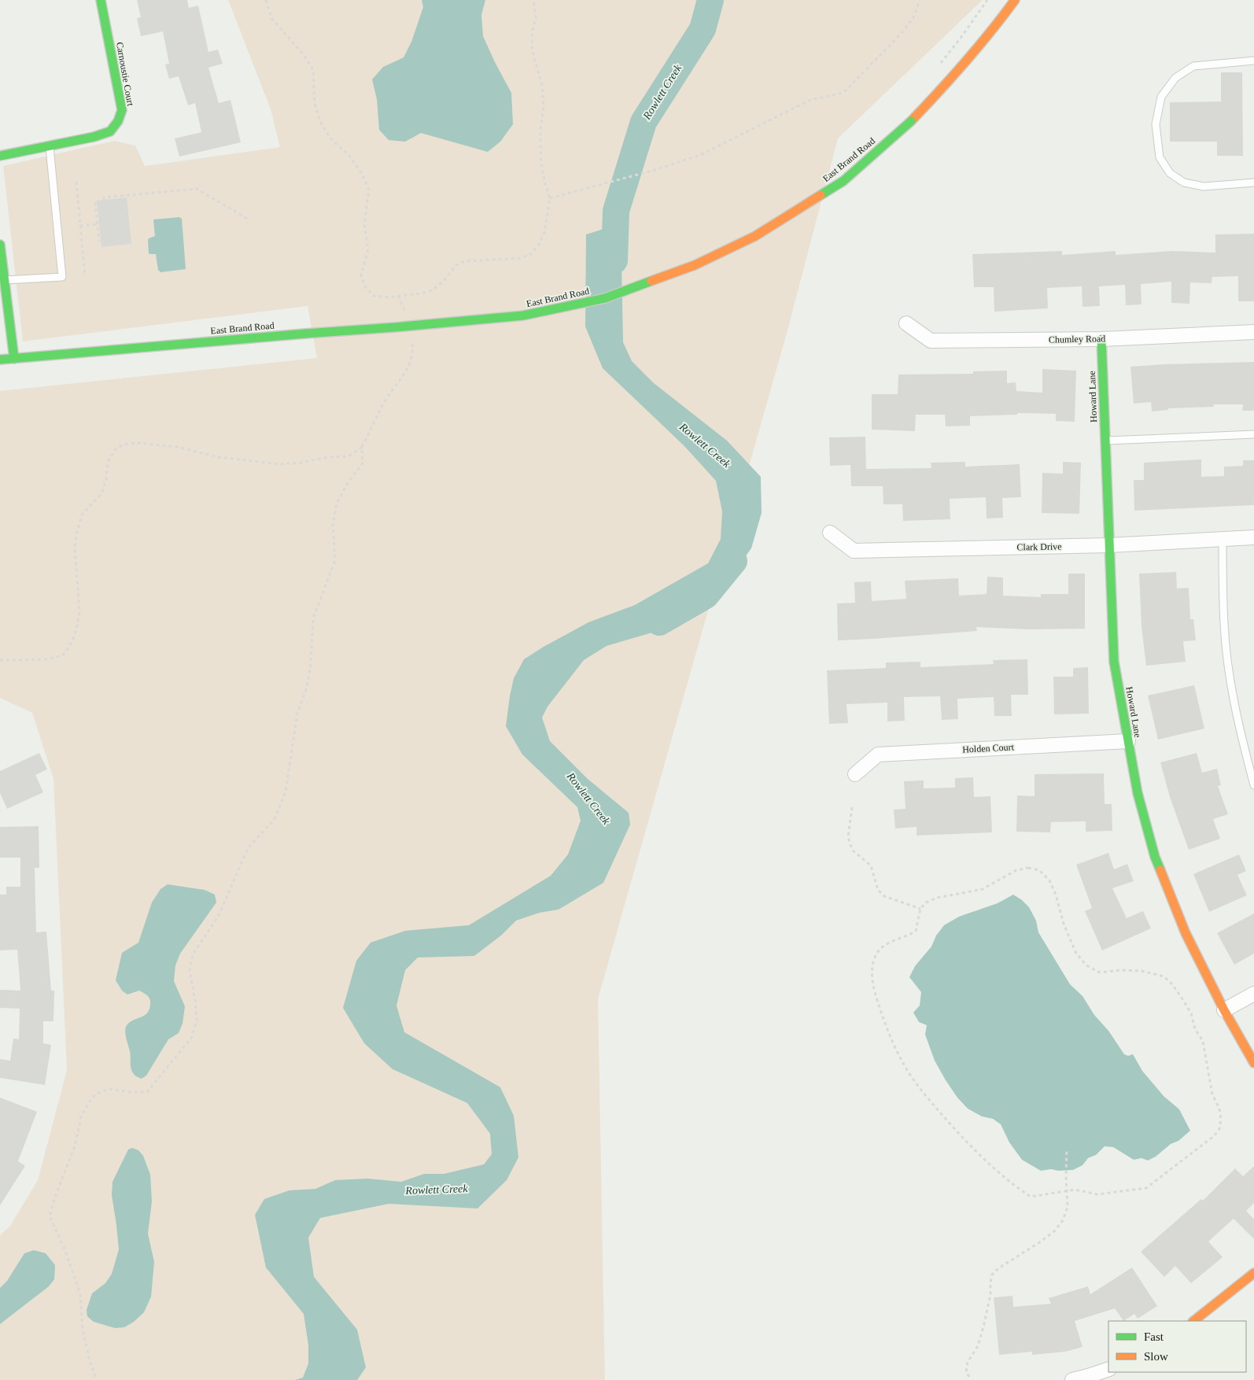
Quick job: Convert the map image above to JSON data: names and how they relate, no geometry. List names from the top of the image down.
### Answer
{
  "streets": {
    "street": [
      "Carnoustie Court",
      "East Brand Road",
      "Chumley Road",
      "Howard Lane",
      "Clark Drive",
      "Holden Court"
    ]
  },
  "crossings": [
    ["Chumley Road", "Howard Lane"],
    ["Howard Lane", "Clark Drive"],
    ["Howard Lane", "Holden Court"]
  ],
  "water": ["Rowlett Creek"],
  "legend": ["Fast", "Slow"]
}
